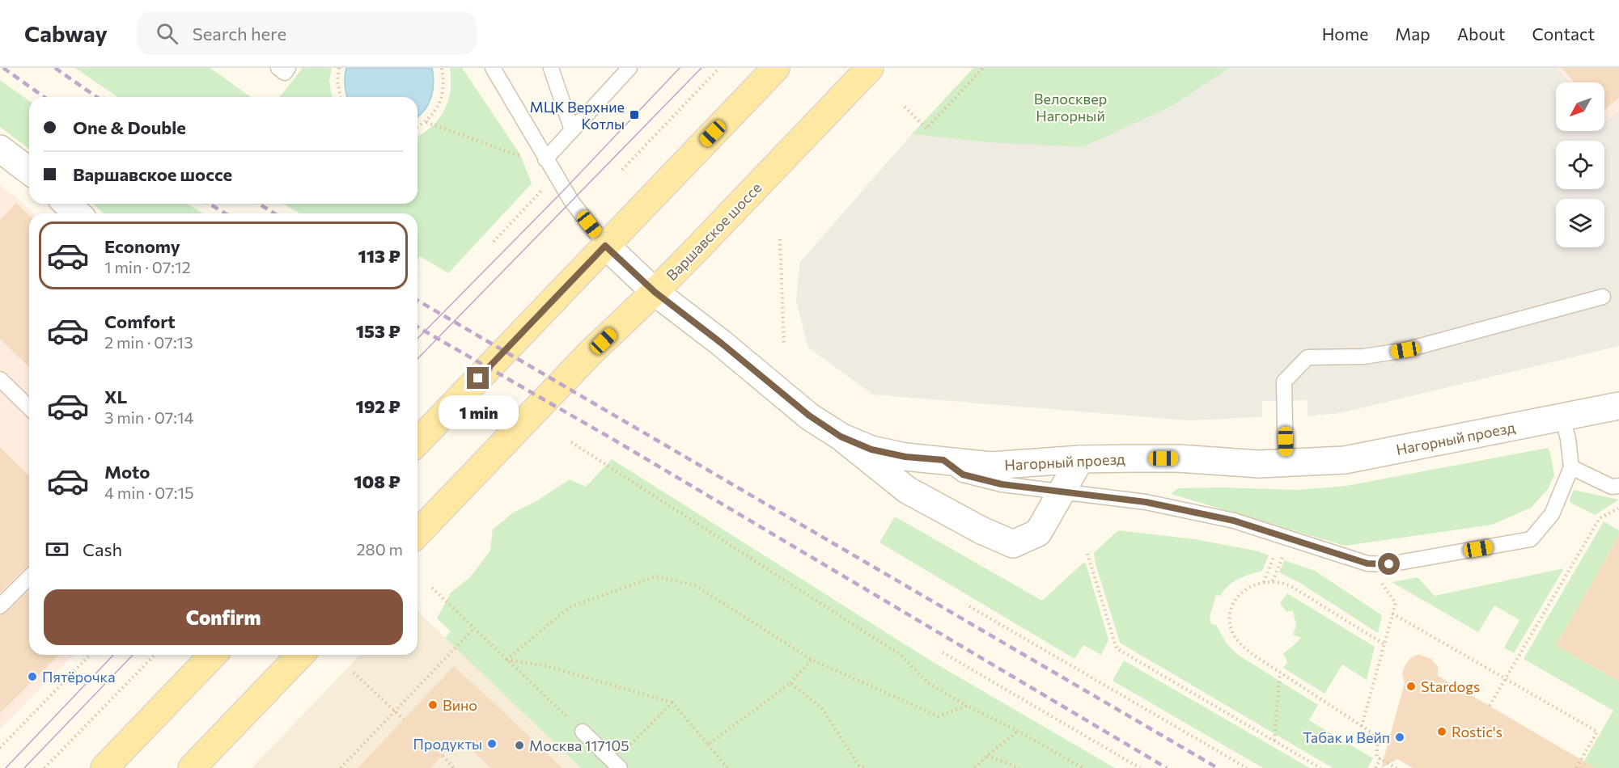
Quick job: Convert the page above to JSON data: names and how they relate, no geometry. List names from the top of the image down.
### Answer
{
  "streets": {
    "main road": ["Варшавское шоссе"],
    "street": ["Нагорный проезд"]
  },
  "crossings": [
    ["Варшавское шоссе", "Нагорный проезд"]
  ],
  "parks": ["Велосквер Нагорный"],
  "places": {
    "transit": ["МЦК Верхние Котлы"],
    "other": [
      "Пятёрочка",
      "Stardogs",
      "Вино",
      "Rostic's",
      "Табак и Вейп",
      "Продукты",
      "Москва 117105"
    ]
  },
  "north": "bottom left",
  "page": {
    "header": "Cabway",
    "search": "Search here",
    "nav": [
      "Home",
      "Map",
      "About",
      "Contact"
    ],
    "banner": ["One & Double", "Варшавское шоссе"],
    "list": [
      {
        "name": "Economy",
        "note": "1 min · 07:12",
        "value": "113 ₽"
      },
      {
        "name": "Comfort",
        "note": "2 min · 07:13",
        "value": "153 ₽"
      },
      {
        "name": "XL",
        "note": "3 min · 07:14",
        "value": "192 ₽"
      },
      {
        "name": "Moto",
        "note": "4 min · 07:15",
        "value": "108 ₽"
      }
    ],
    "bubble": "1 min",
    "pay": ["Cash", "280 m"],
    "buttons": "Confirm"
  }
}
